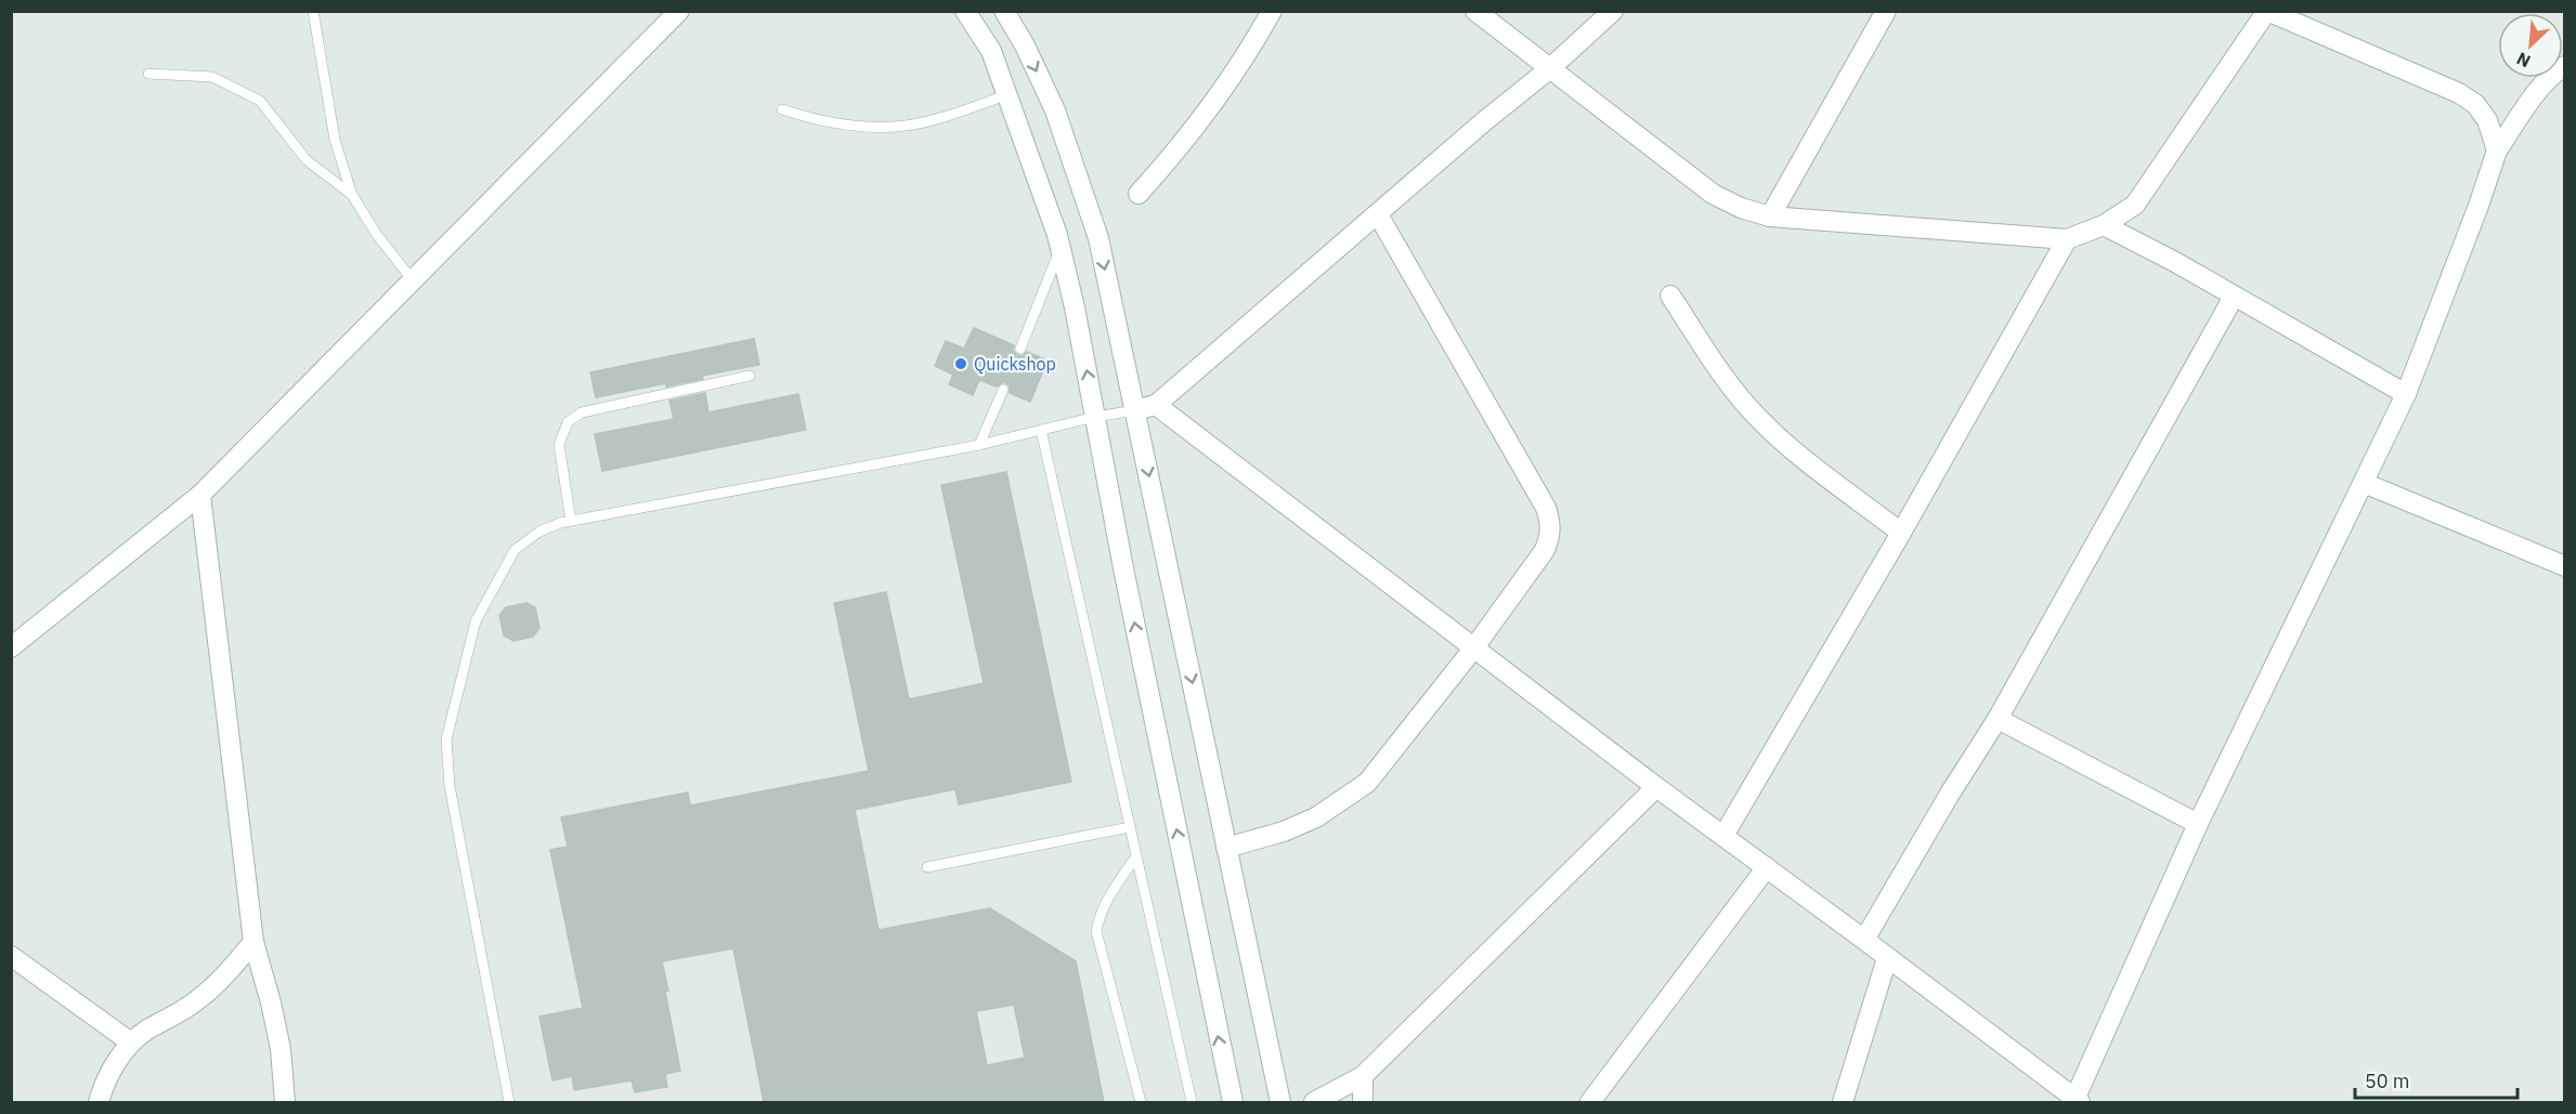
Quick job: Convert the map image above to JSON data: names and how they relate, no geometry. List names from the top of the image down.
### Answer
{
  "places": ["Quickshop"],
  "scale_bar": "50 m",
  "north": "bottom left"
}
